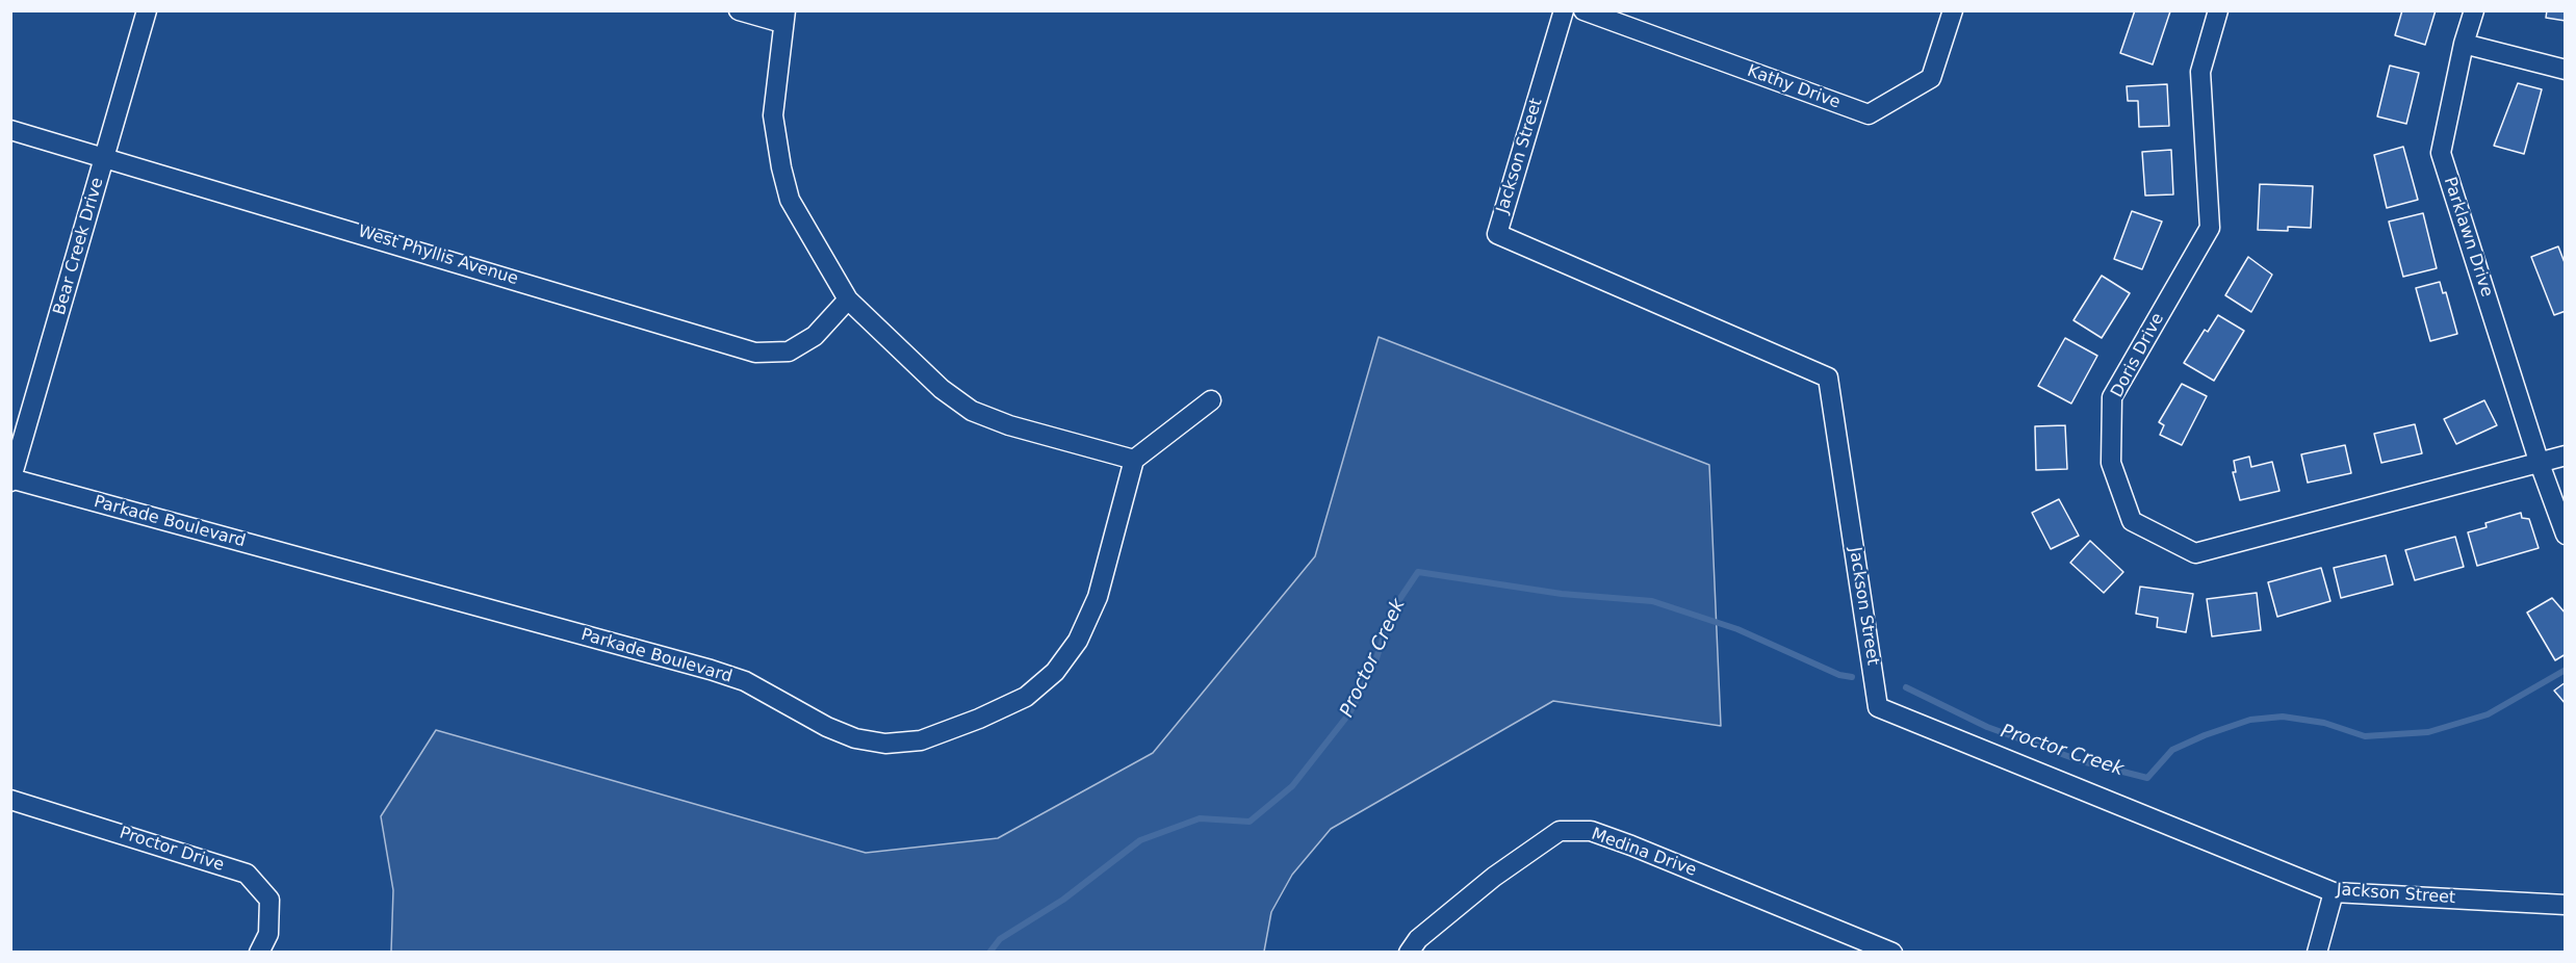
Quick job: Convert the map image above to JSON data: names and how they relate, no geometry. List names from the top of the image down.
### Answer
{
  "streets": {
    "street": [
      "Kathy Drive",
      "Jackson Street",
      "Parklawn Drive",
      "Bear Creek Drive",
      "West Phyllis Avenue",
      "Doris Drive",
      "Parkade Boulevard",
      "Proctor Drive",
      "Medina Drive"
    ]
  },
  "crossings": [
    ["Parklawn Drive", "Doris Drive"],
    ["Bear Creek Drive", "West Phyllis Avenue"],
    ["Bear Creek Drive", "Parkade Boulevard"]
  ],
  "water": ["Proctor Creek"]
}
